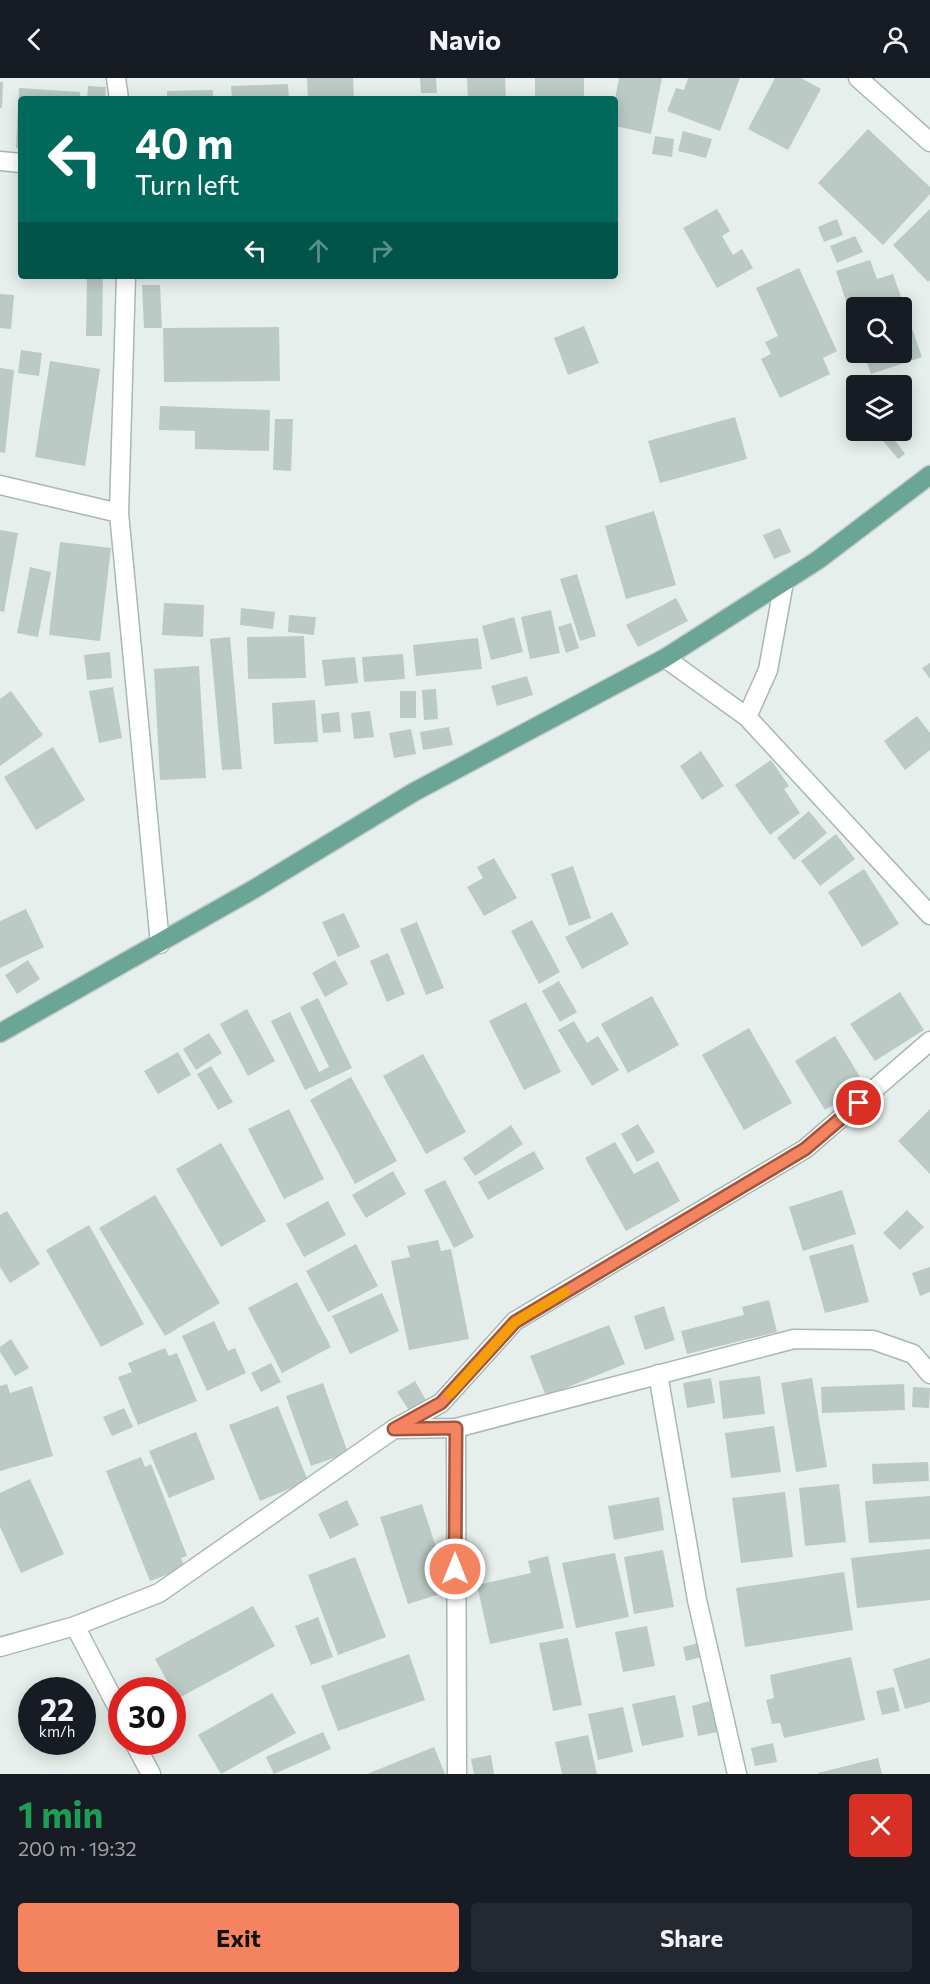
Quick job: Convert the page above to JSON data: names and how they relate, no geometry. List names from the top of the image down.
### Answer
{
  "page": {
    "header": "Navio",
    "turn": ["40 m", "Turn left"],
    "speed": "22 km/h",
    "limit": "30",
    "heading": ["1 min", "200 m · 19:32"],
    "buttons": ["Exit", "Share"]
  }
}
